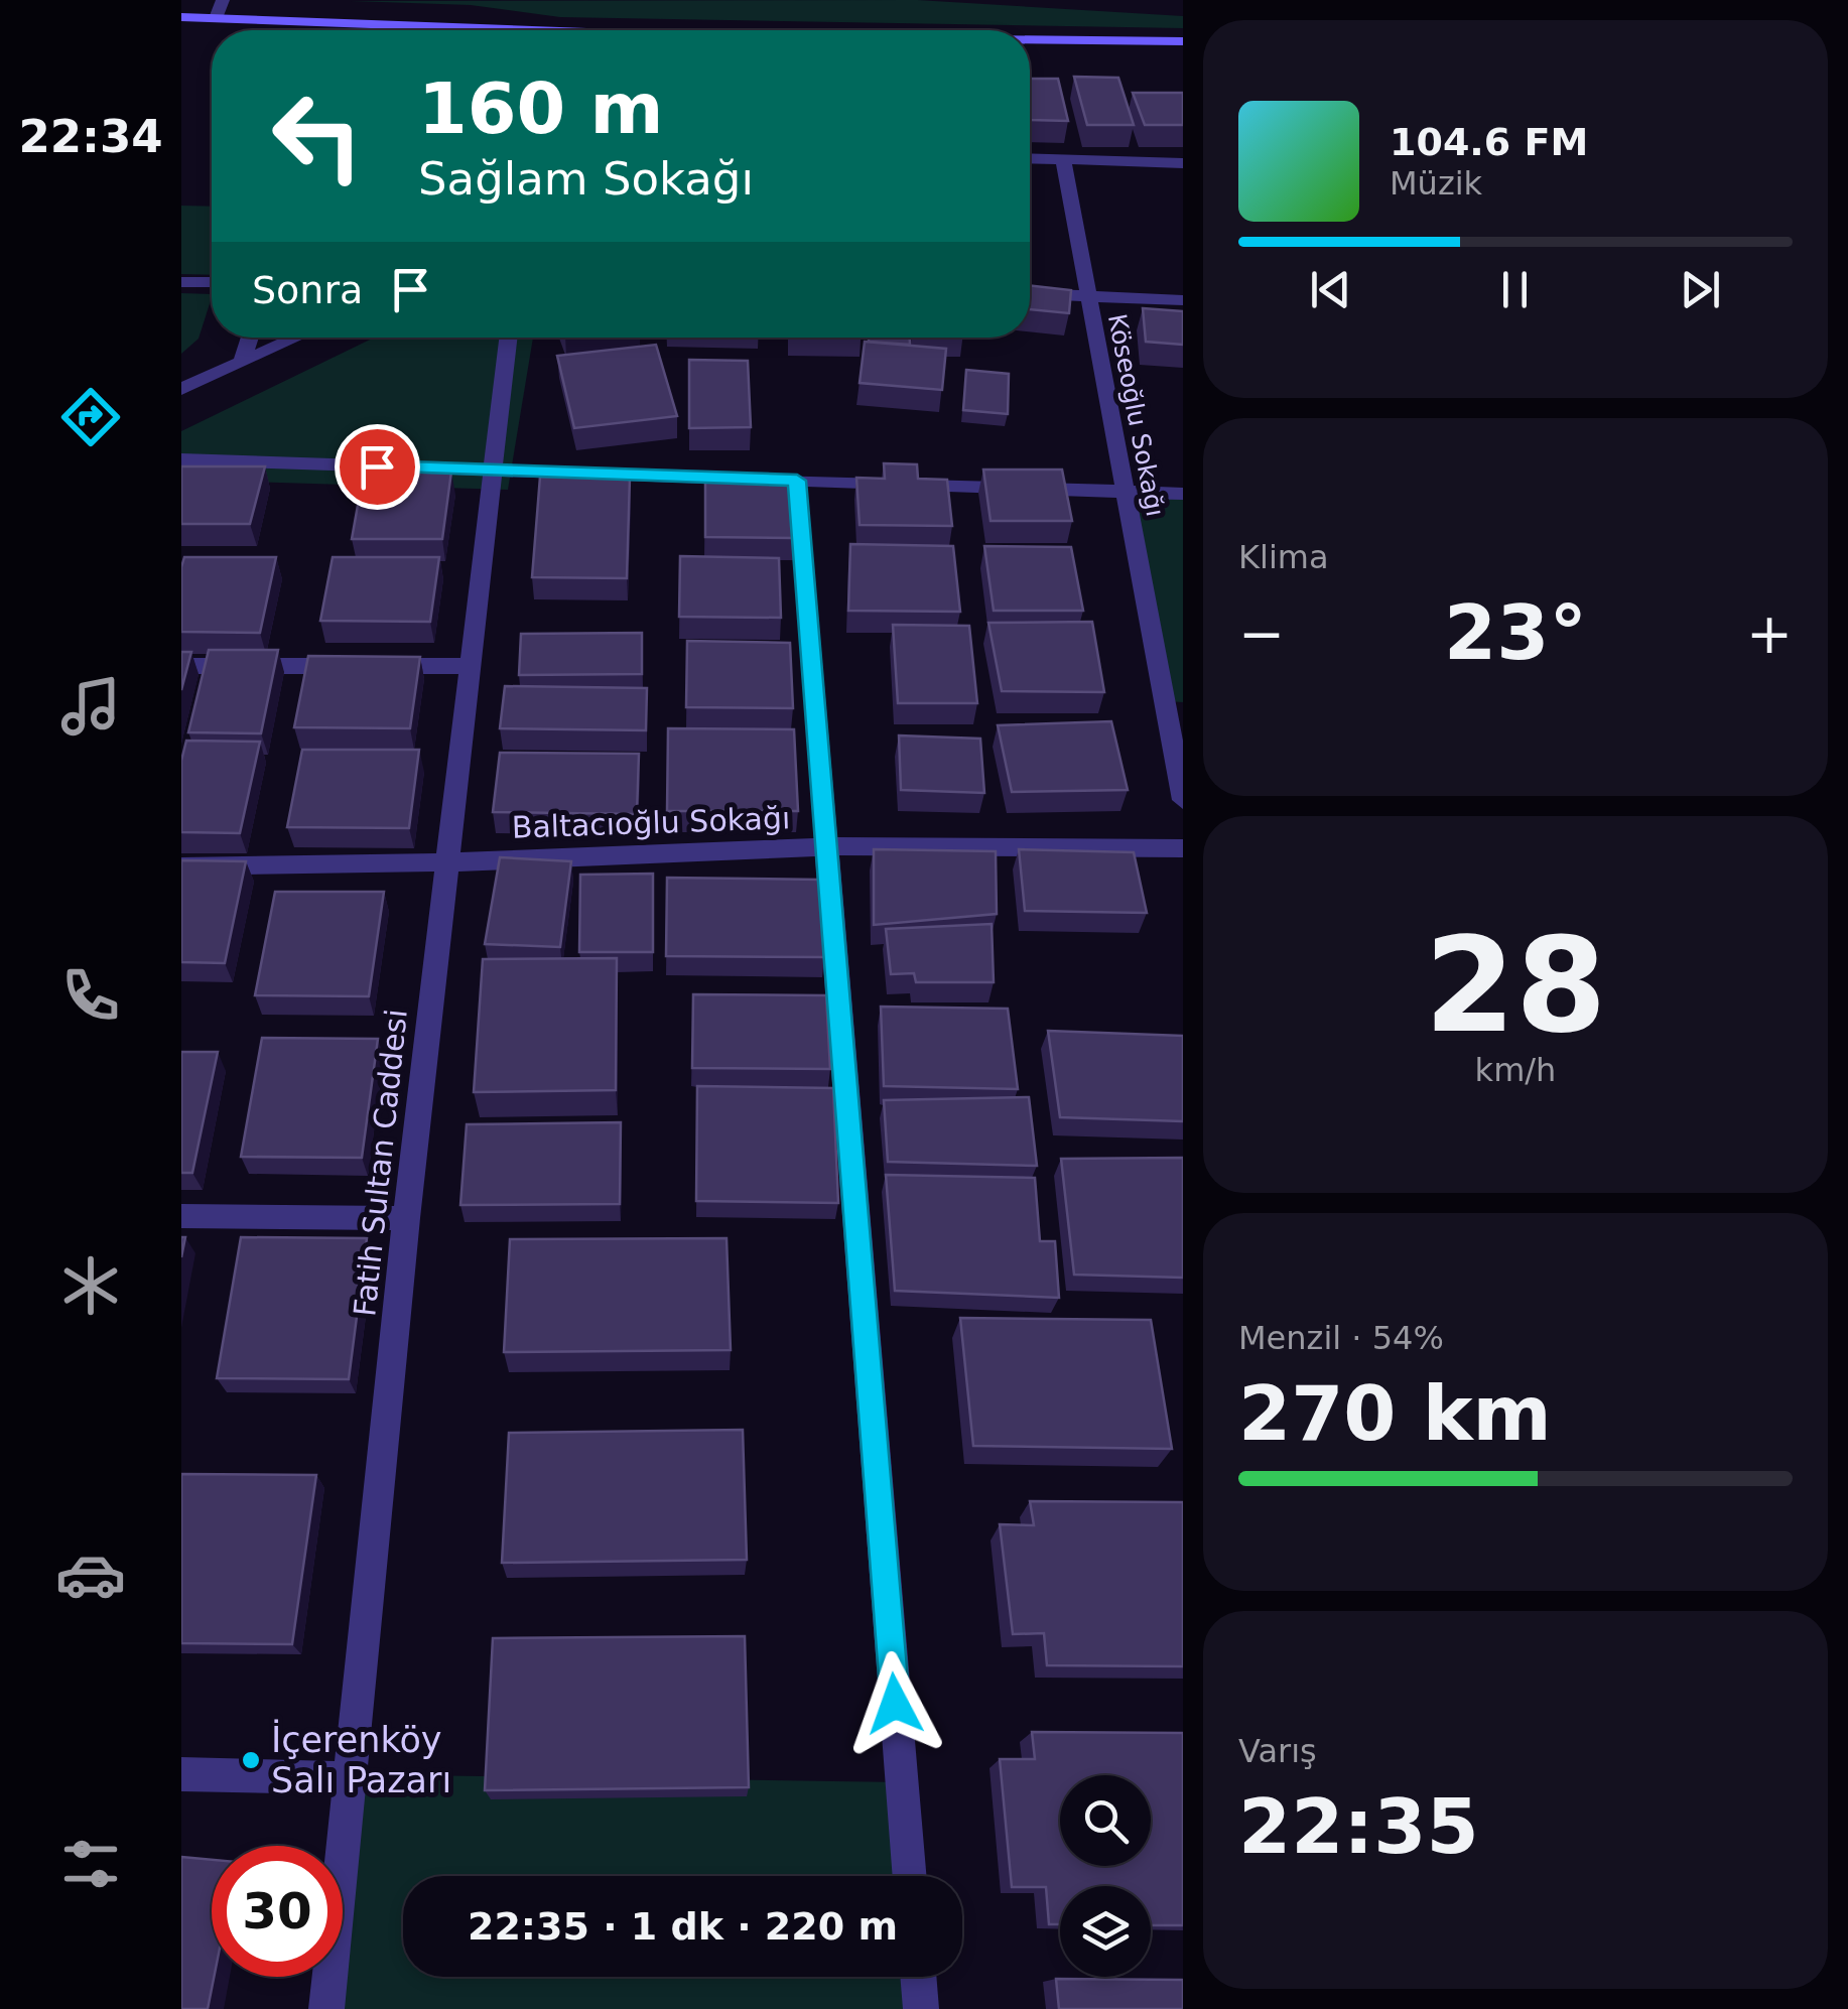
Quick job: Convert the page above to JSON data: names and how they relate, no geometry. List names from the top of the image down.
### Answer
{
  "streets": {
    "street": ["Köseoğlu Sokağı", "Baltacıoğlu Sokağı", "Fatih Sultan Caddesi"]
  },
  "crossings": [
    ["Baltacıoğlu Sokağı", "Fatih Sultan Caddesi"]
  ],
  "places": ["İçerenköy Salı Pazarı"],
  "page": {
    "tabs": "22:34",
    "turn": ["160 m", "Sağlam Sokağı"],
    "song": ["104.6 FM", "Müzik"],
    "then": "Sonra",
    "tile": [
      "Klima",
      ["28", "km/h"],
      ["Menzil · 54%", "270 km"],
      ["Varış", "22:35"]
    ],
    "heat": ["−", "23°", "+"],
    "limit": "30",
    "trip": "22:35 · 1 dk · 220 m"
  }
}
